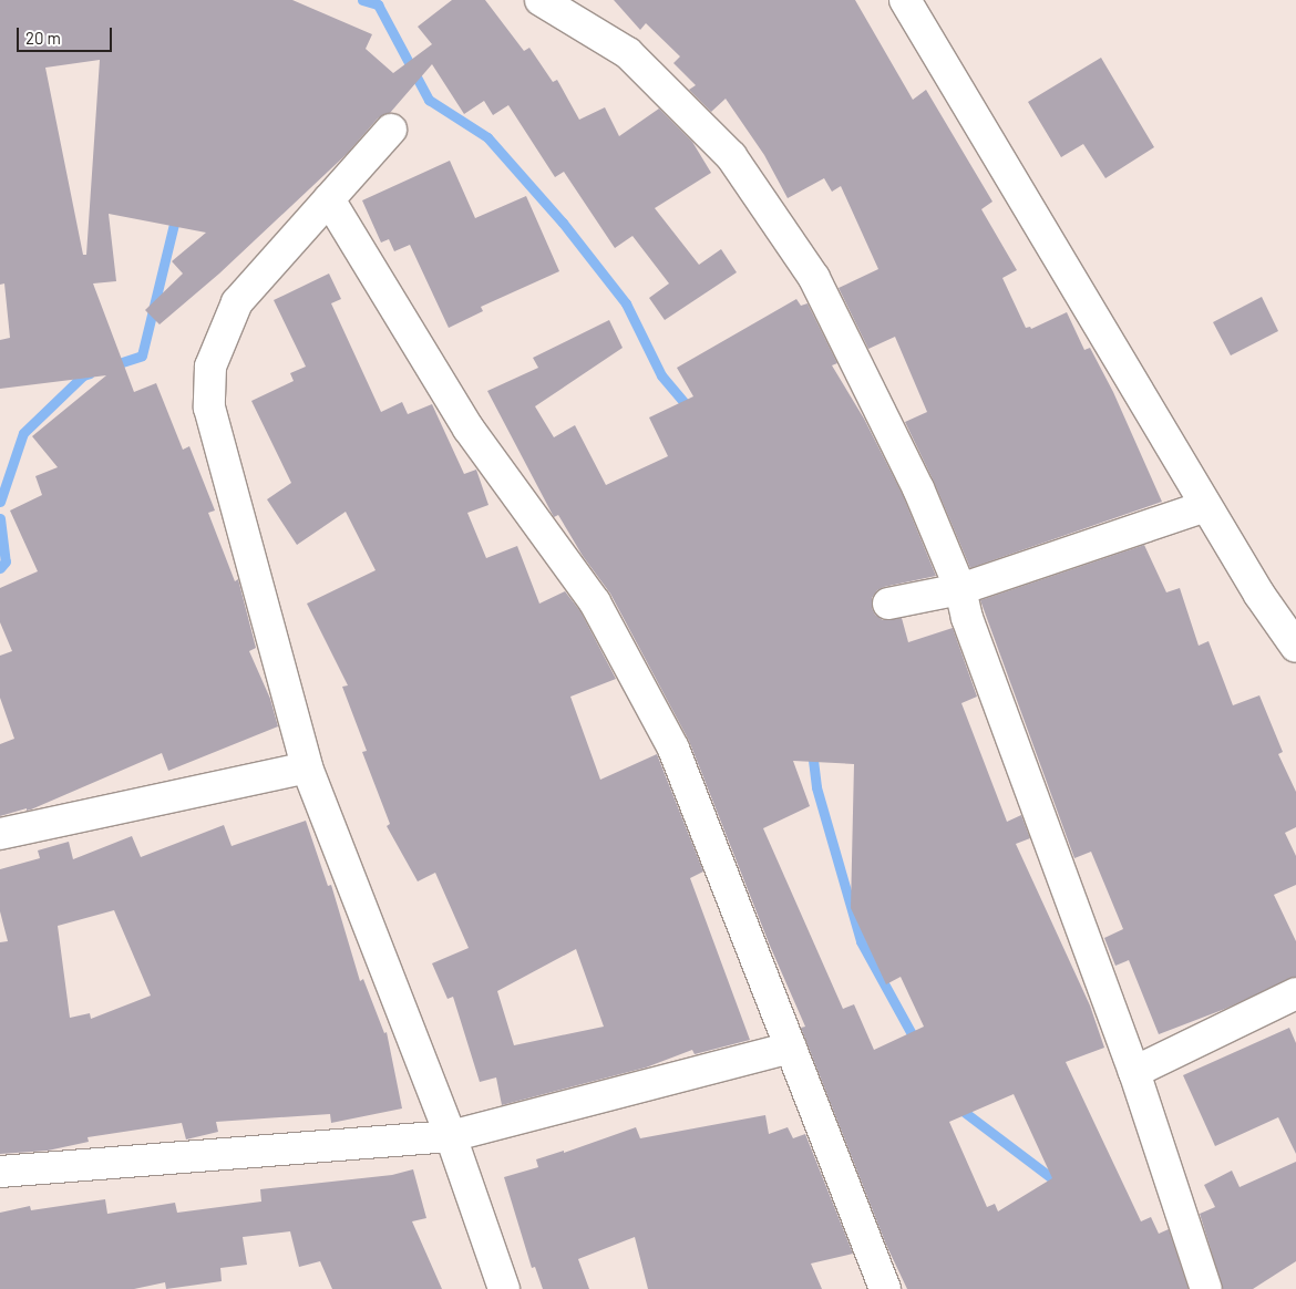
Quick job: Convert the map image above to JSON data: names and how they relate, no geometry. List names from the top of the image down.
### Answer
{
  "scale_bar": "20 m"
}
